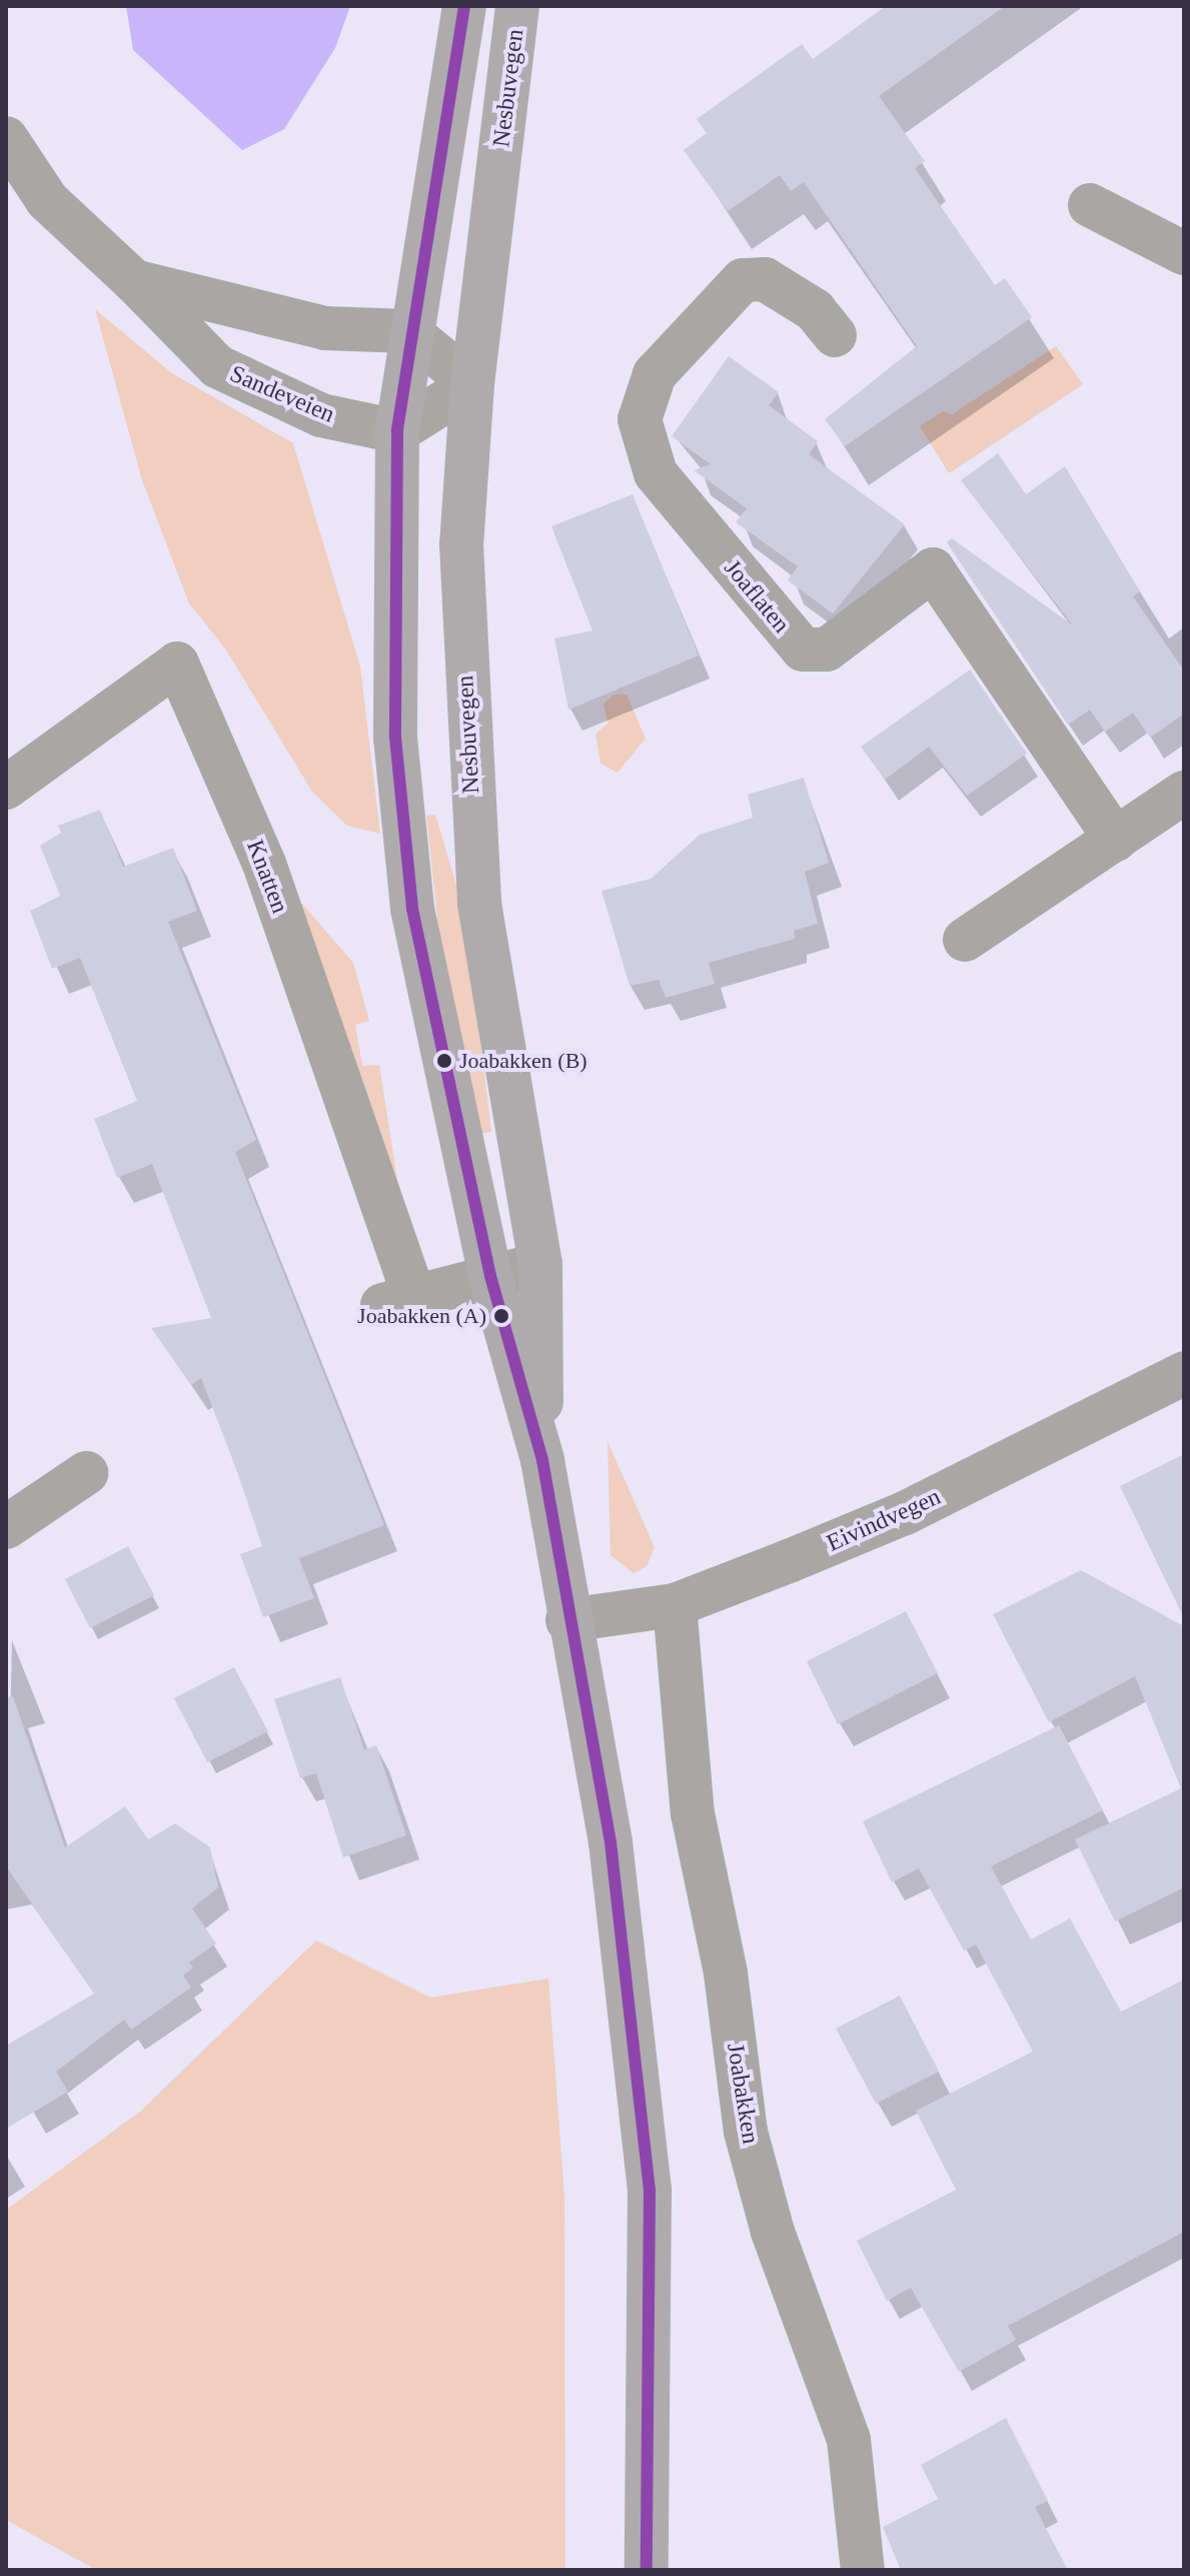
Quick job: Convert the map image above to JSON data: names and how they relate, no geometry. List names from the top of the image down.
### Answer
{
  "streets": {
    "main road": ["Nesbuvegen"],
    "street": [
      "Sandeveien",
      "Joaflaten",
      "Knatten",
      "Eivindvegen",
      "Joabakken"
    ]
  },
  "crossings": [
    ["Nesbuvegen", "Sandeveien"],
    ["Nesbuvegen", "Knatten"],
    ["Nesbuvegen", "Eivindvegen"],
    ["Eivindvegen", "Joabakken"]
  ],
  "places": ["Joabakken (B)", "Joabakken (A)"]
}
